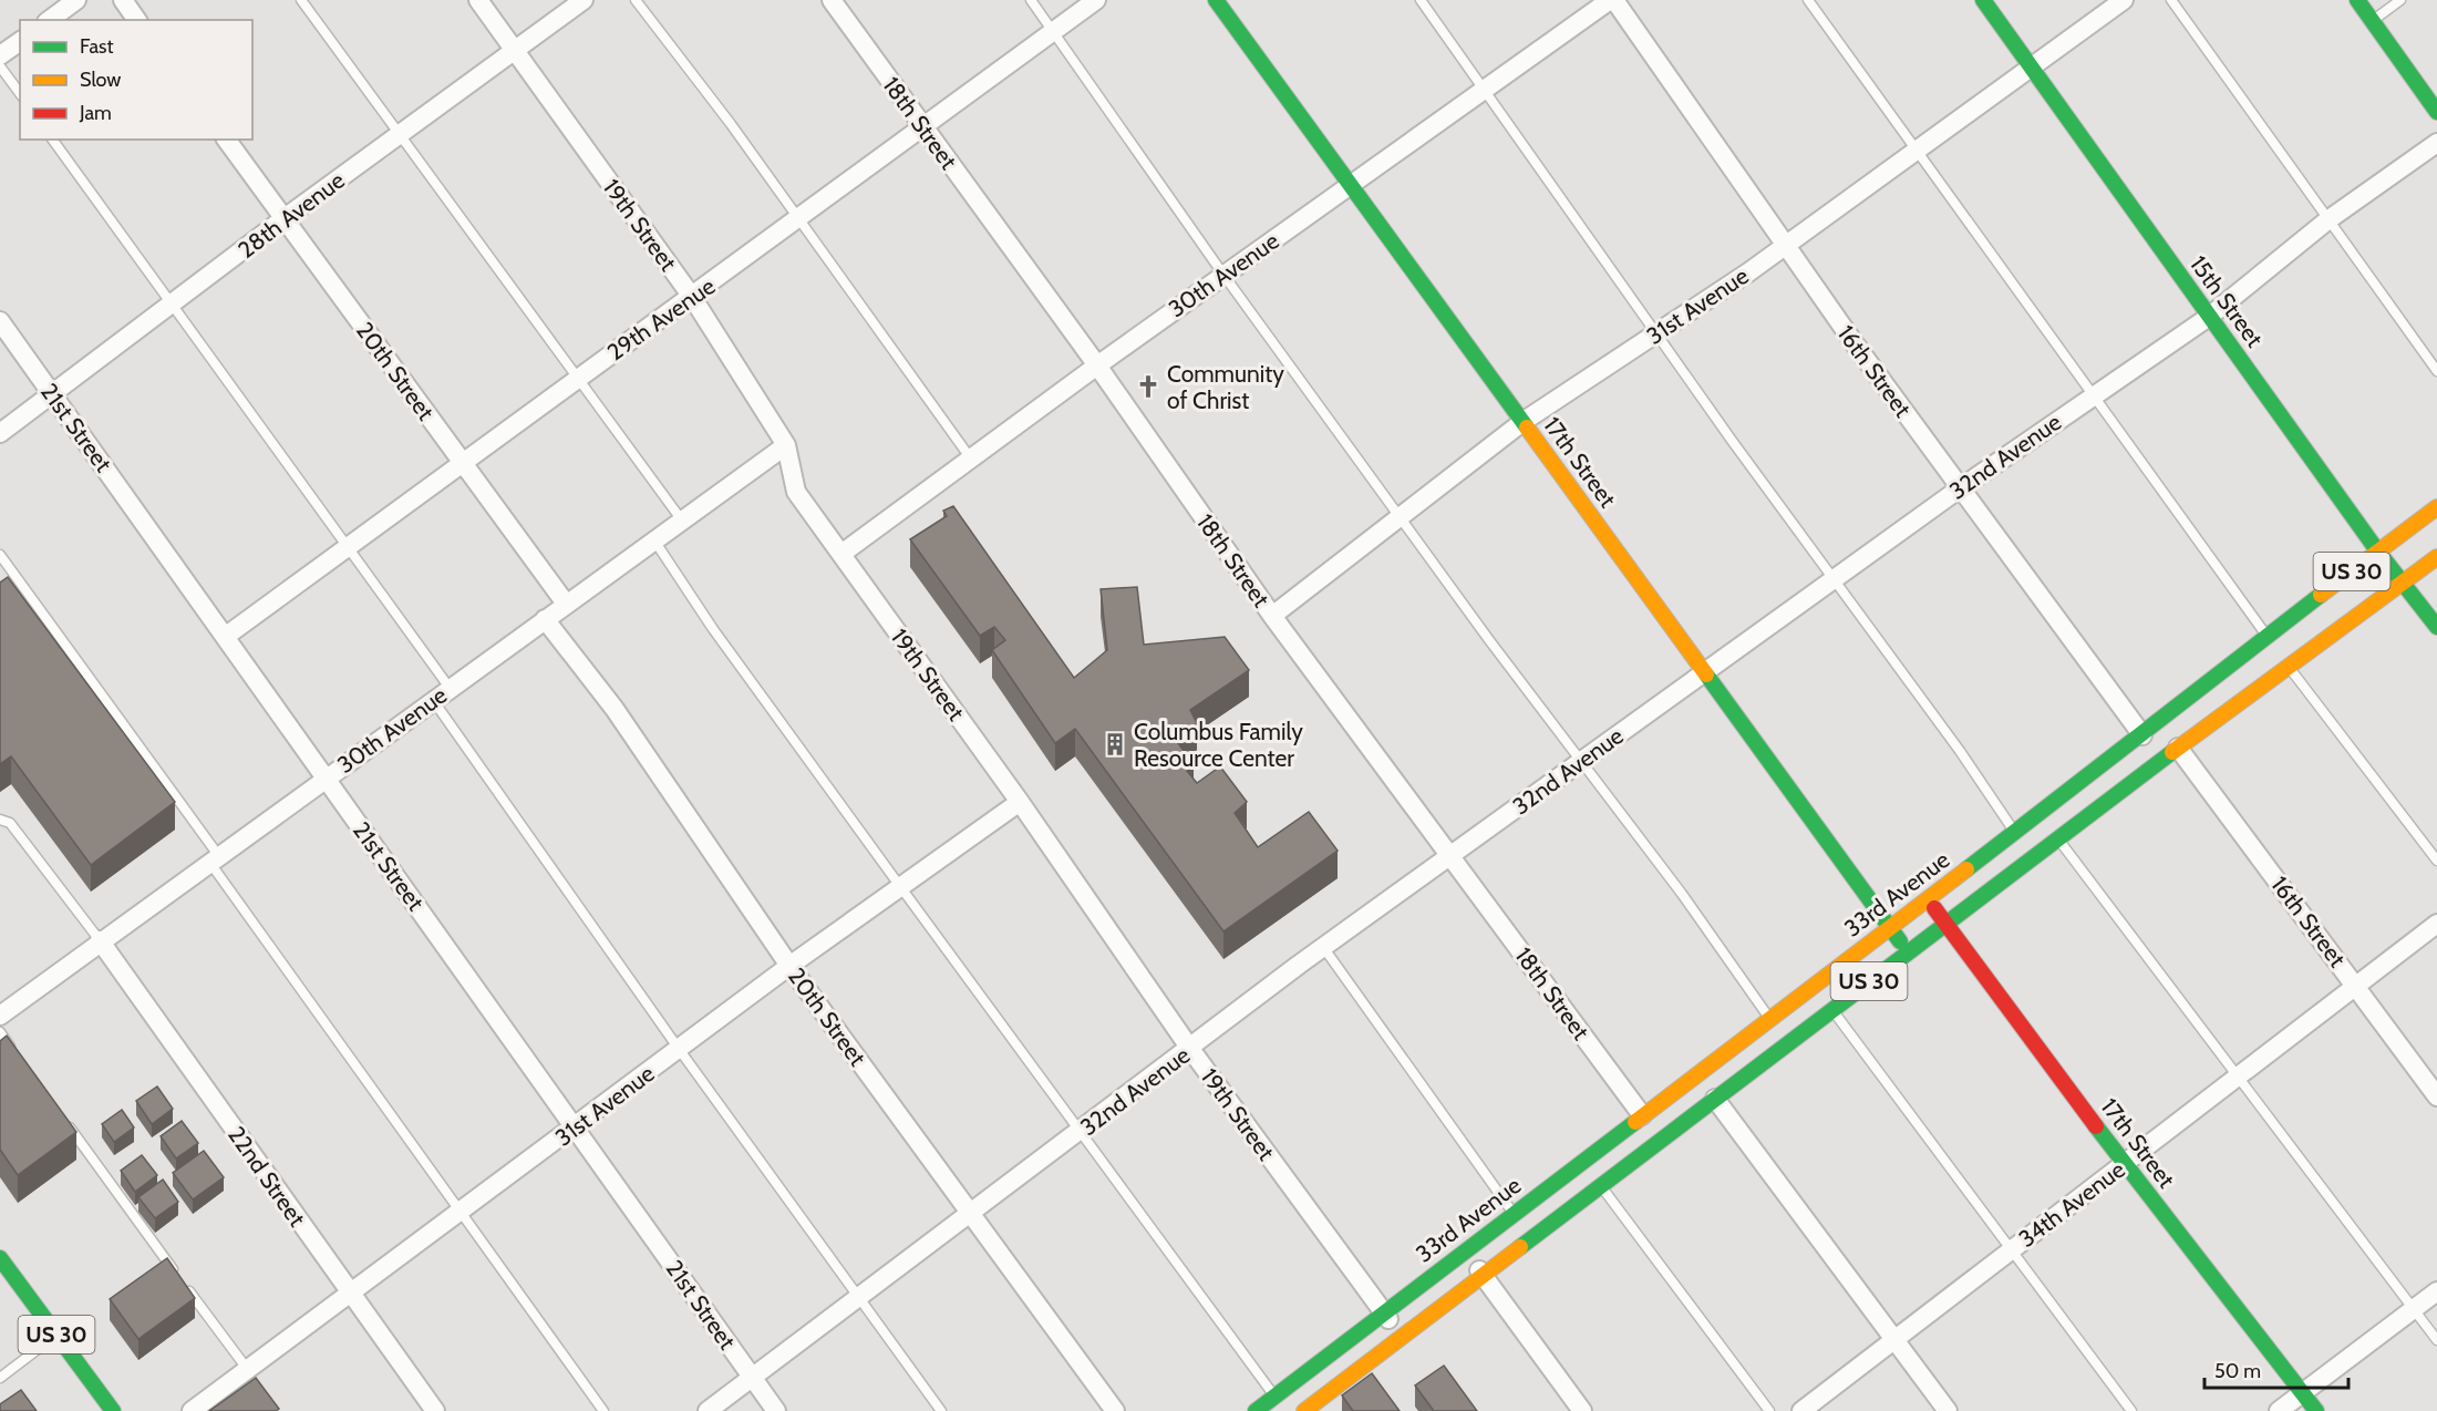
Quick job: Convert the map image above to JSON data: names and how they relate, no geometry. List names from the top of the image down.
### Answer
{
  "streets": {
    "main road": [
      "15th Street",
      "17th Street",
      "US 30",
      "33rd Avenue"
    ],
    "street": [
      "18th Street",
      "28th Avenue",
      "19th Street",
      "30th Avenue",
      "31st Avenue",
      "29th Avenue",
      "20th Street",
      "16th Street",
      "21st Street",
      "32nd Avenue",
      "22nd Street",
      "34th Avenue"
    ]
  },
  "crossings": [
    ["18th Street", "30th Avenue"],
    ["18th Street", "31st Avenue"],
    ["18th Street", "29th Avenue"],
    ["18th Street", "32nd Avenue"],
    ["18th Street", "33rd Avenue"],
    ["28th Avenue", "19th Street"],
    ["28th Avenue", "20th Street"],
    ["28th Avenue", "21st Street"],
    ["19th Street", "30th Avenue"],
    ["19th Street", "31st Avenue"],
    ["19th Street", "29th Avenue"],
    ["19th Street", "32nd Avenue"],
    ["19th Street", "US 30"],
    ["19th Street", "33rd Avenue"],
    ["30th Avenue", "20th Street"],
    ["30th Avenue", "16th Street"],
    ["30th Avenue", "21st Street"],
    ["30th Avenue", "17th Street"],
    ["30th Avenue", "22nd Street"],
    ["15th Street", "31st Avenue"],
    ["15th Street", "32nd Avenue"],
    ["15th Street", "US 30"],
    ["15th Street", "33rd Avenue"],
    ["31st Avenue", "20th Street"],
    ["31st Avenue", "16th Street"],
    ["31st Avenue", "21st Street"],
    ["31st Avenue", "17th Street"],
    ["31st Avenue", "22nd Street"],
    ["29th Avenue", "20th Street"],
    ["29th Avenue", "21st Street"],
    ["20th Street", "32nd Avenue"],
    ["16th Street", "32nd Avenue"],
    ["16th Street", "US 30"],
    ["16th Street", "33rd Avenue"],
    ["16th Street", "34th Avenue"],
    ["21st Street", "32nd Avenue"],
    ["32nd Avenue", "17th Street"],
    ["17th Street", "US 30"],
    ["17th Street", "33rd Avenue"],
    ["17th Street", "34th Avenue"]
  ],
  "places": {
    "church": ["Community of Christ"],
    "building": ["Columbus Family Resource Center"]
  },
  "legend": ["Fast", "Slow", "Jam"],
  "scale_bar": "50 m"
}
